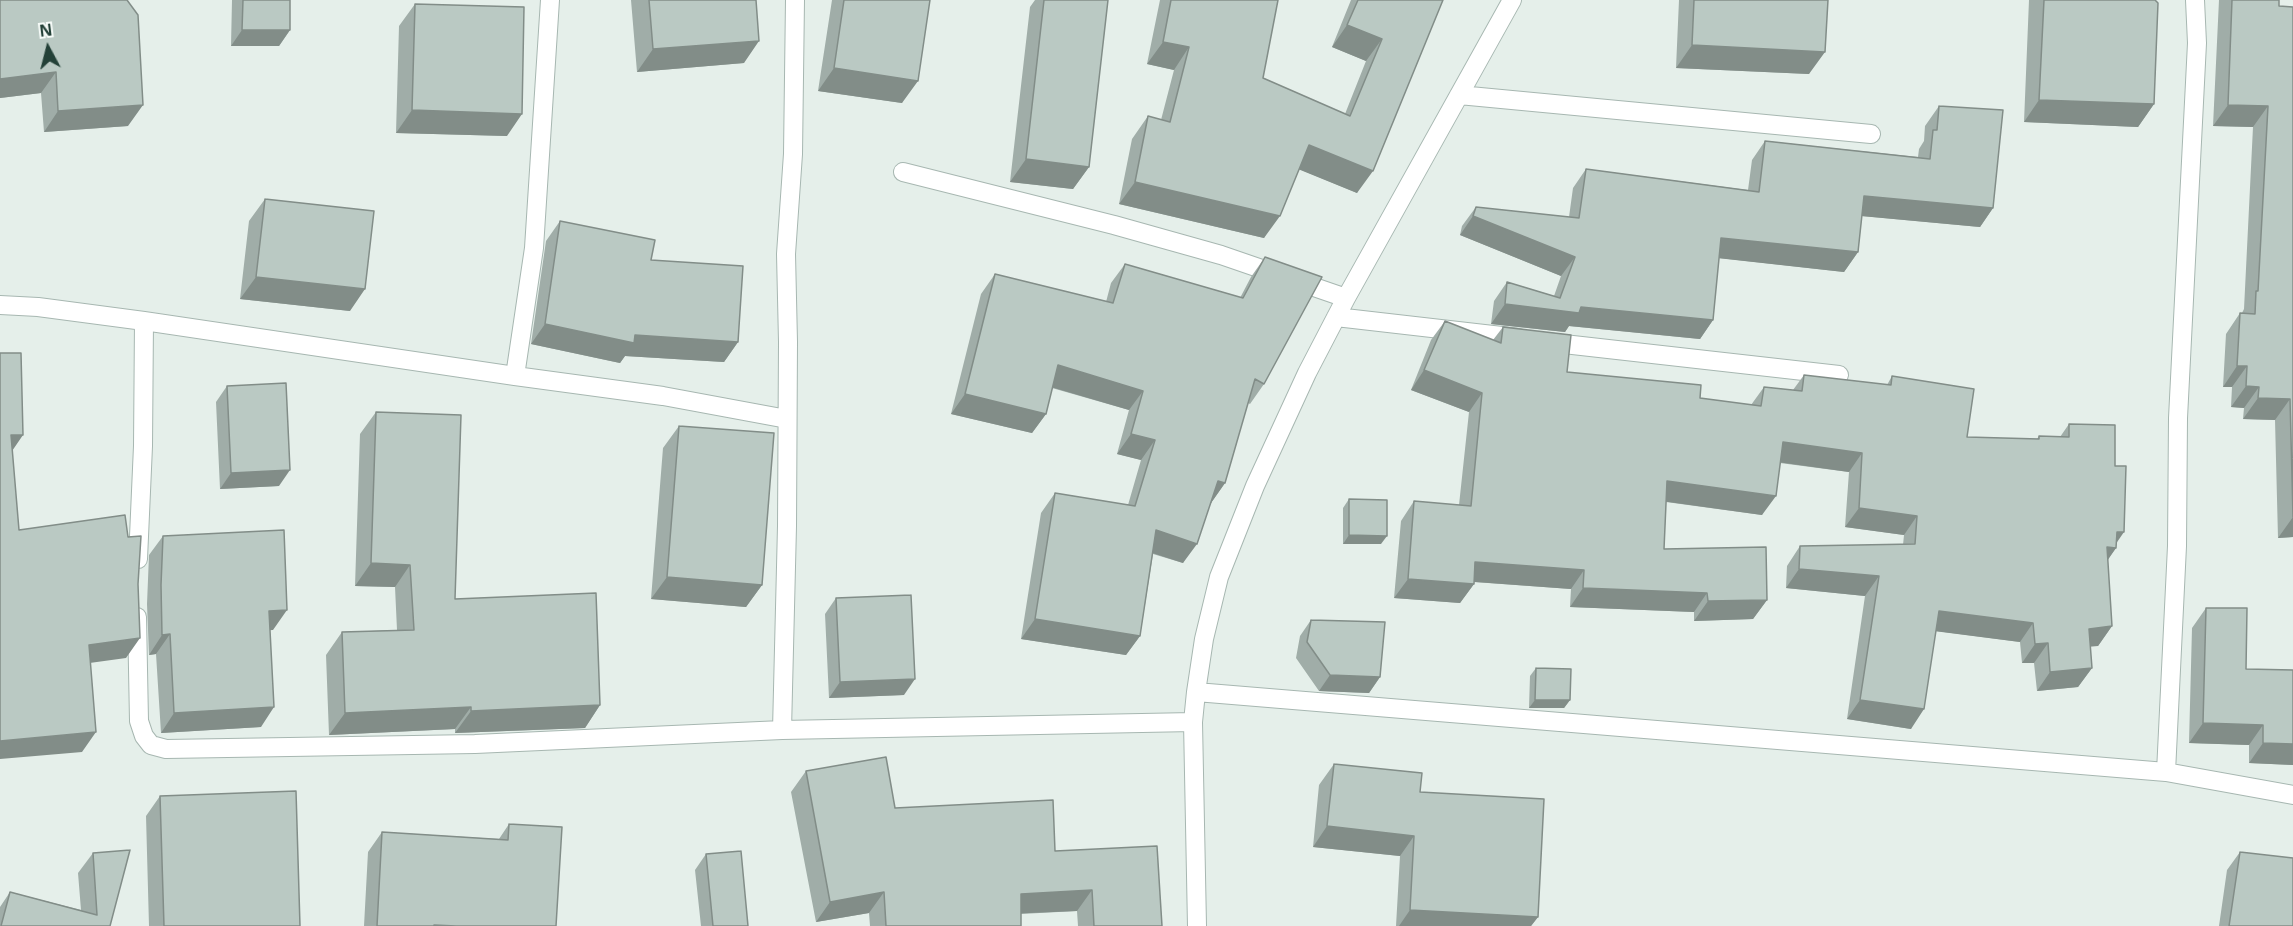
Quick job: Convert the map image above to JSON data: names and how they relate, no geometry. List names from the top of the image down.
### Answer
{
  "north": "top"
}
